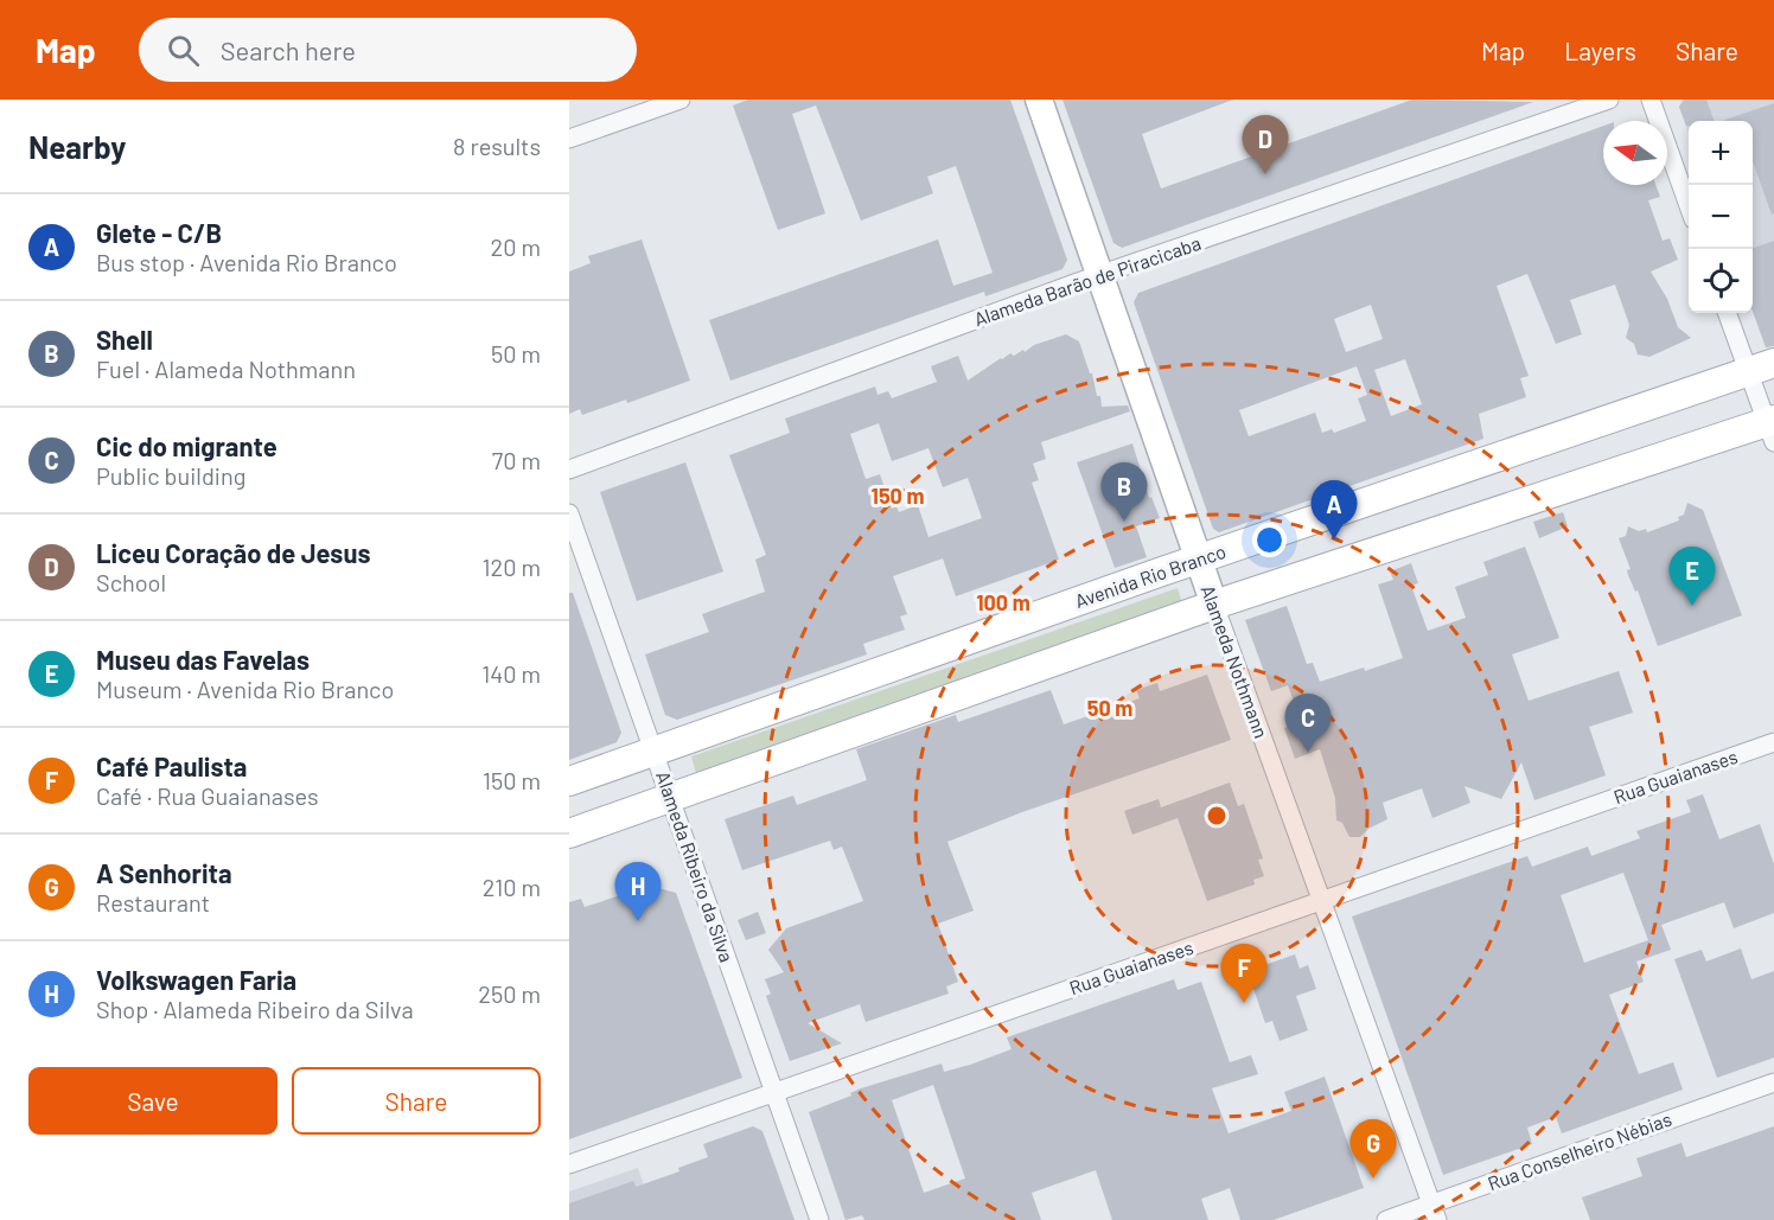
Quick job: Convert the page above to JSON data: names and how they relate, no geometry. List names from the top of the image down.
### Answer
{
  "streets": {
    "main road": ["Avenida Rio Branco"],
    "street": [
      "Alameda Barão de Piracicaba",
      "Alameda Nothmann",
      "Rua Guaianases",
      "Alameda Ribeiro da Silva",
      "Rua Conselheiro Nébias"
    ]
  },
  "crossings": [
    ["Alameda Barão de Piracicaba", "Alameda Nothmann"],
    ["Avenida Rio Branco", "Alameda Nothmann"],
    ["Avenida Rio Branco", "Alameda Ribeiro da Silva"],
    ["Alameda Nothmann", "Rua Guaianases"],
    ["Alameda Nothmann", "Rua Conselheiro Nébias"],
    ["Rua Guaianases", "Alameda Ribeiro da Silva"]
  ],
  "north": "left",
  "page": {
    "header": "Map",
    "search": "Search here",
    "nav": ["Map", "Layers", "Share"],
    "heading": ["Nearby", "8 results"],
    "pins": [
      "D",
      "B",
      "A",
      "E",
      "C",
      "H",
      "F",
      "G"
    ],
    "map_buttons": ["+", "−"],
    "list": [
      {
        "mark": "A",
        "name": "Glete - C/B",
        "note": "Bus stop · Avenida Rio Branco",
        "value": "20 m"
      },
      {
        "mark": "B",
        "name": "Shell",
        "note": "Fuel · Alameda Nothmann",
        "value": "50 m"
      },
      {
        "mark": "C",
        "name": "Cic do migrante",
        "note": "Public building",
        "value": "70 m"
      },
      {
        "mark": "D",
        "name": "Liceu Coração de Jesus",
        "note": "School",
        "value": "120 m"
      },
      {
        "mark": "E",
        "name": "Museu das Favelas",
        "note": "Museum · Avenida Rio Branco",
        "value": "140 m"
      },
      {
        "mark": "F",
        "name": "Café Paulista",
        "note": "Café · Rua Guaianases",
        "value": "150 m"
      },
      {
        "mark": "G",
        "name": "A Senhorita",
        "note": "Restaurant",
        "value": "210 m"
      },
      {
        "mark": "H",
        "name": "Volkswagen Faria",
        "note": "Shop · Alameda Ribeiro da Silva",
        "value": "250 m"
      }
    ],
    "buttons": ["Save", "Share"]
  },
  "rings": ["150 m", "100 m", "50 m"]
}
